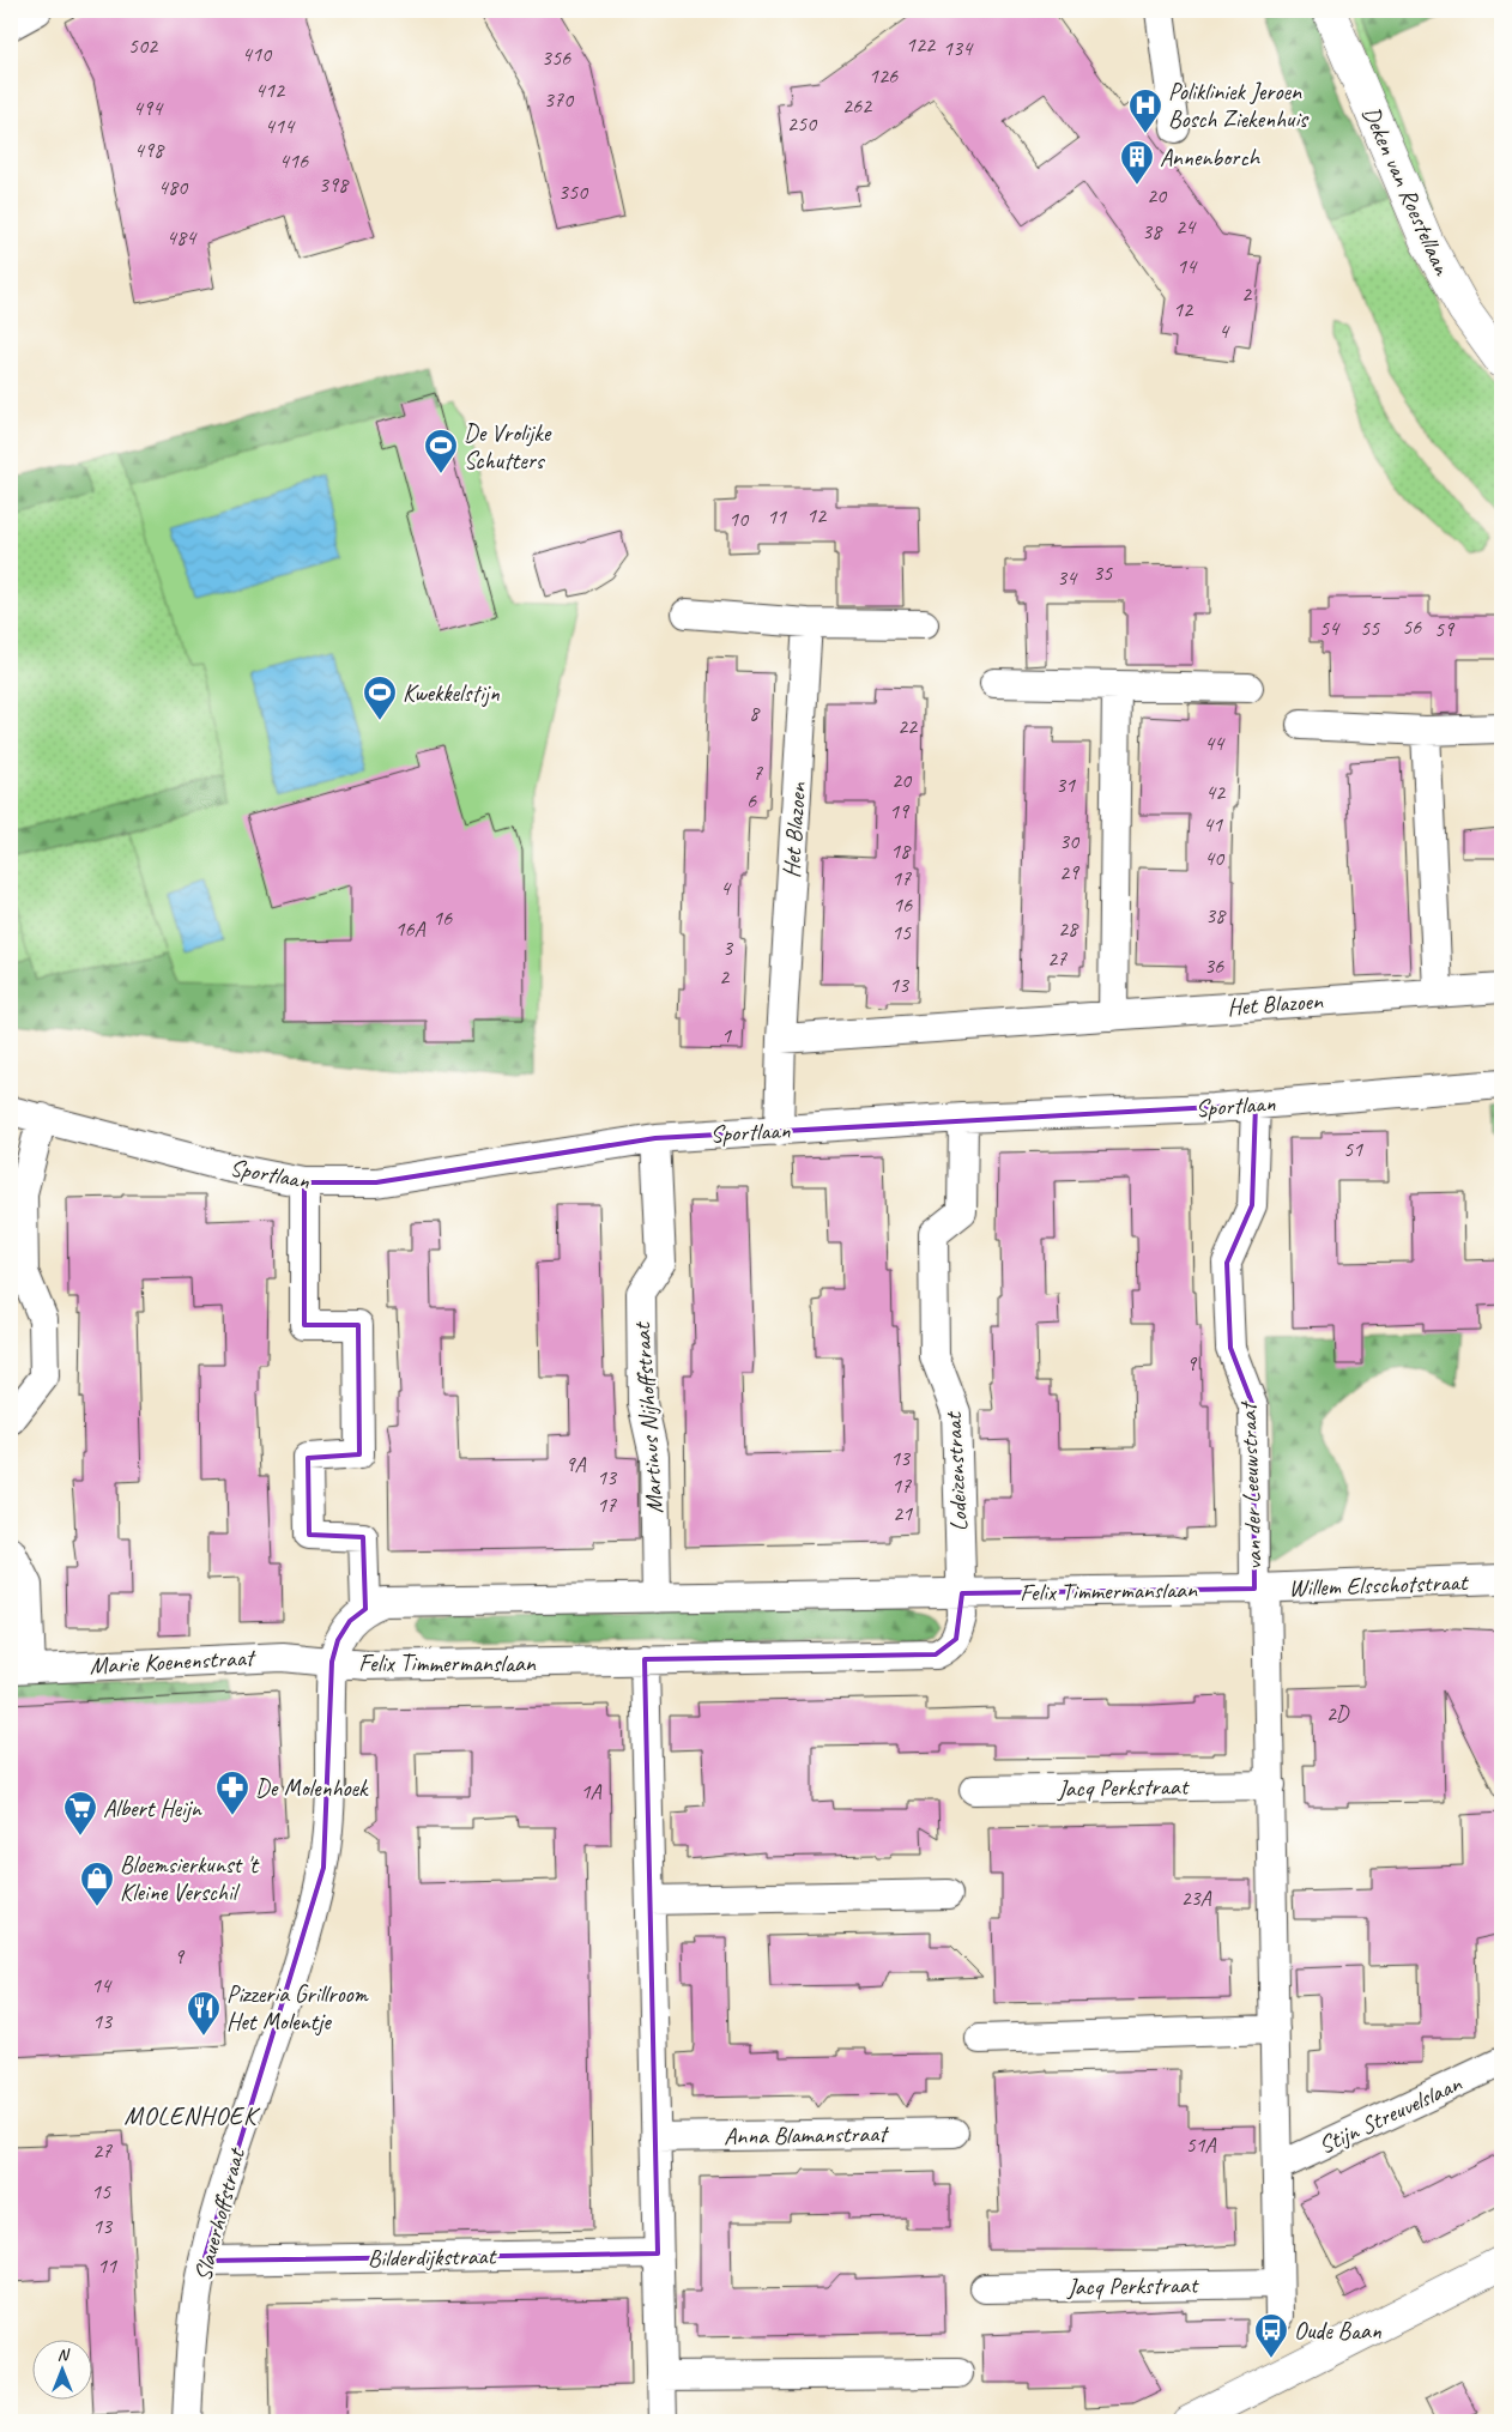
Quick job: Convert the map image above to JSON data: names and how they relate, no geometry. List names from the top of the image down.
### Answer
{
  "streets": {
    "main road": ["Deken van Roestellaan"],
    "street": [
      "Het Blazoen",
      "Sportlaan",
      "Martinus Nijhoffstraat",
      "Lodeizenstraat",
      "van der Leeuwstraat",
      "Willem Elsschotstraat",
      "Felix Timmermanslaan",
      "Marie Koenenstraat",
      "Jacq Perkstraat",
      "Stijn Streuvelslaan",
      "Anna Blamanstraat",
      "Slauerhoffstraat",
      "Bilderdijkstraat"
    ]
  },
  "crossings": [
    ["Het Blazoen", "Sportlaan"],
    ["Sportlaan", "Martinus Nijhoffstraat"],
    ["Sportlaan", "Lodeizenstraat"],
    ["Sportlaan", "van der Leeuwstraat"],
    ["Martinus Nijhoffstraat", "Felix Timmermanslaan"],
    ["Lodeizenstraat", "Felix Timmermanslaan"],
    ["van der Leeuwstraat", "Willem Elsschotstraat"],
    ["van der Leeuwstraat", "Felix Timmermanslaan"],
    ["Willem Elsschotstraat", "Felix Timmermanslaan"],
    ["Felix Timmermanslaan", "Marie Koenenstraat"],
    ["Felix Timmermanslaan", "Slauerhoffstraat"],
    ["Marie Koenenstraat", "Slauerhoffstraat"],
    ["Slauerhoffstraat", "Bilderdijkstraat"]
  ],
  "districts": ["MOLENHOEK"],
  "places": {
    "hospital": ["Polikliniek Jeroen Bosch Ziekenhuis"],
    "building": ["Annenborch"],
    "sports": ["De Vrolijke Schutters", "Kwekkelstijn"],
    "pharmacy": ["De Molenhoek"],
    "supermarket": ["Albert Heijn"],
    "shop": ["Bloemsierkunst 't Kleine Verschil"],
    "restaurant": ["Pizzeria Grillroom Het Molentje"],
    "bus stop": ["Oude Baan"]
  },
  "house_numbers": [
    "122",
    "502",
    "134",
    "410",
    "356",
    "126",
    "412",
    "370",
    "262",
    "494",
    "250",
    "414",
    "498",
    "416",
    "398",
    "480",
    "350",
    "20",
    "24",
    "38",
    "484",
    "14",
    "2",
    "12",
    "4",
    "12",
    "11",
    "10",
    "35",
    "34",
    "56",
    "54",
    "55",
    "59",
    "8",
    "22",
    "44",
    "7",
    "20",
    "31",
    "42",
    "6",
    "19",
    "41",
    "30",
    "18",
    "40",
    "29",
    "17",
    "4",
    "16",
    "38",
    "16",
    "16A",
    "28",
    "15",
    "3",
    "27",
    "36",
    "2",
    "13",
    "1",
    "51",
    "9",
    "13",
    "9A",
    "13",
    "17",
    "17",
    "21",
    "2D",
    "1A",
    "23A",
    "9",
    "14",
    "13",
    "51A",
    "27",
    "15",
    "13",
    "11"
  ],
  "north": "top"
}
